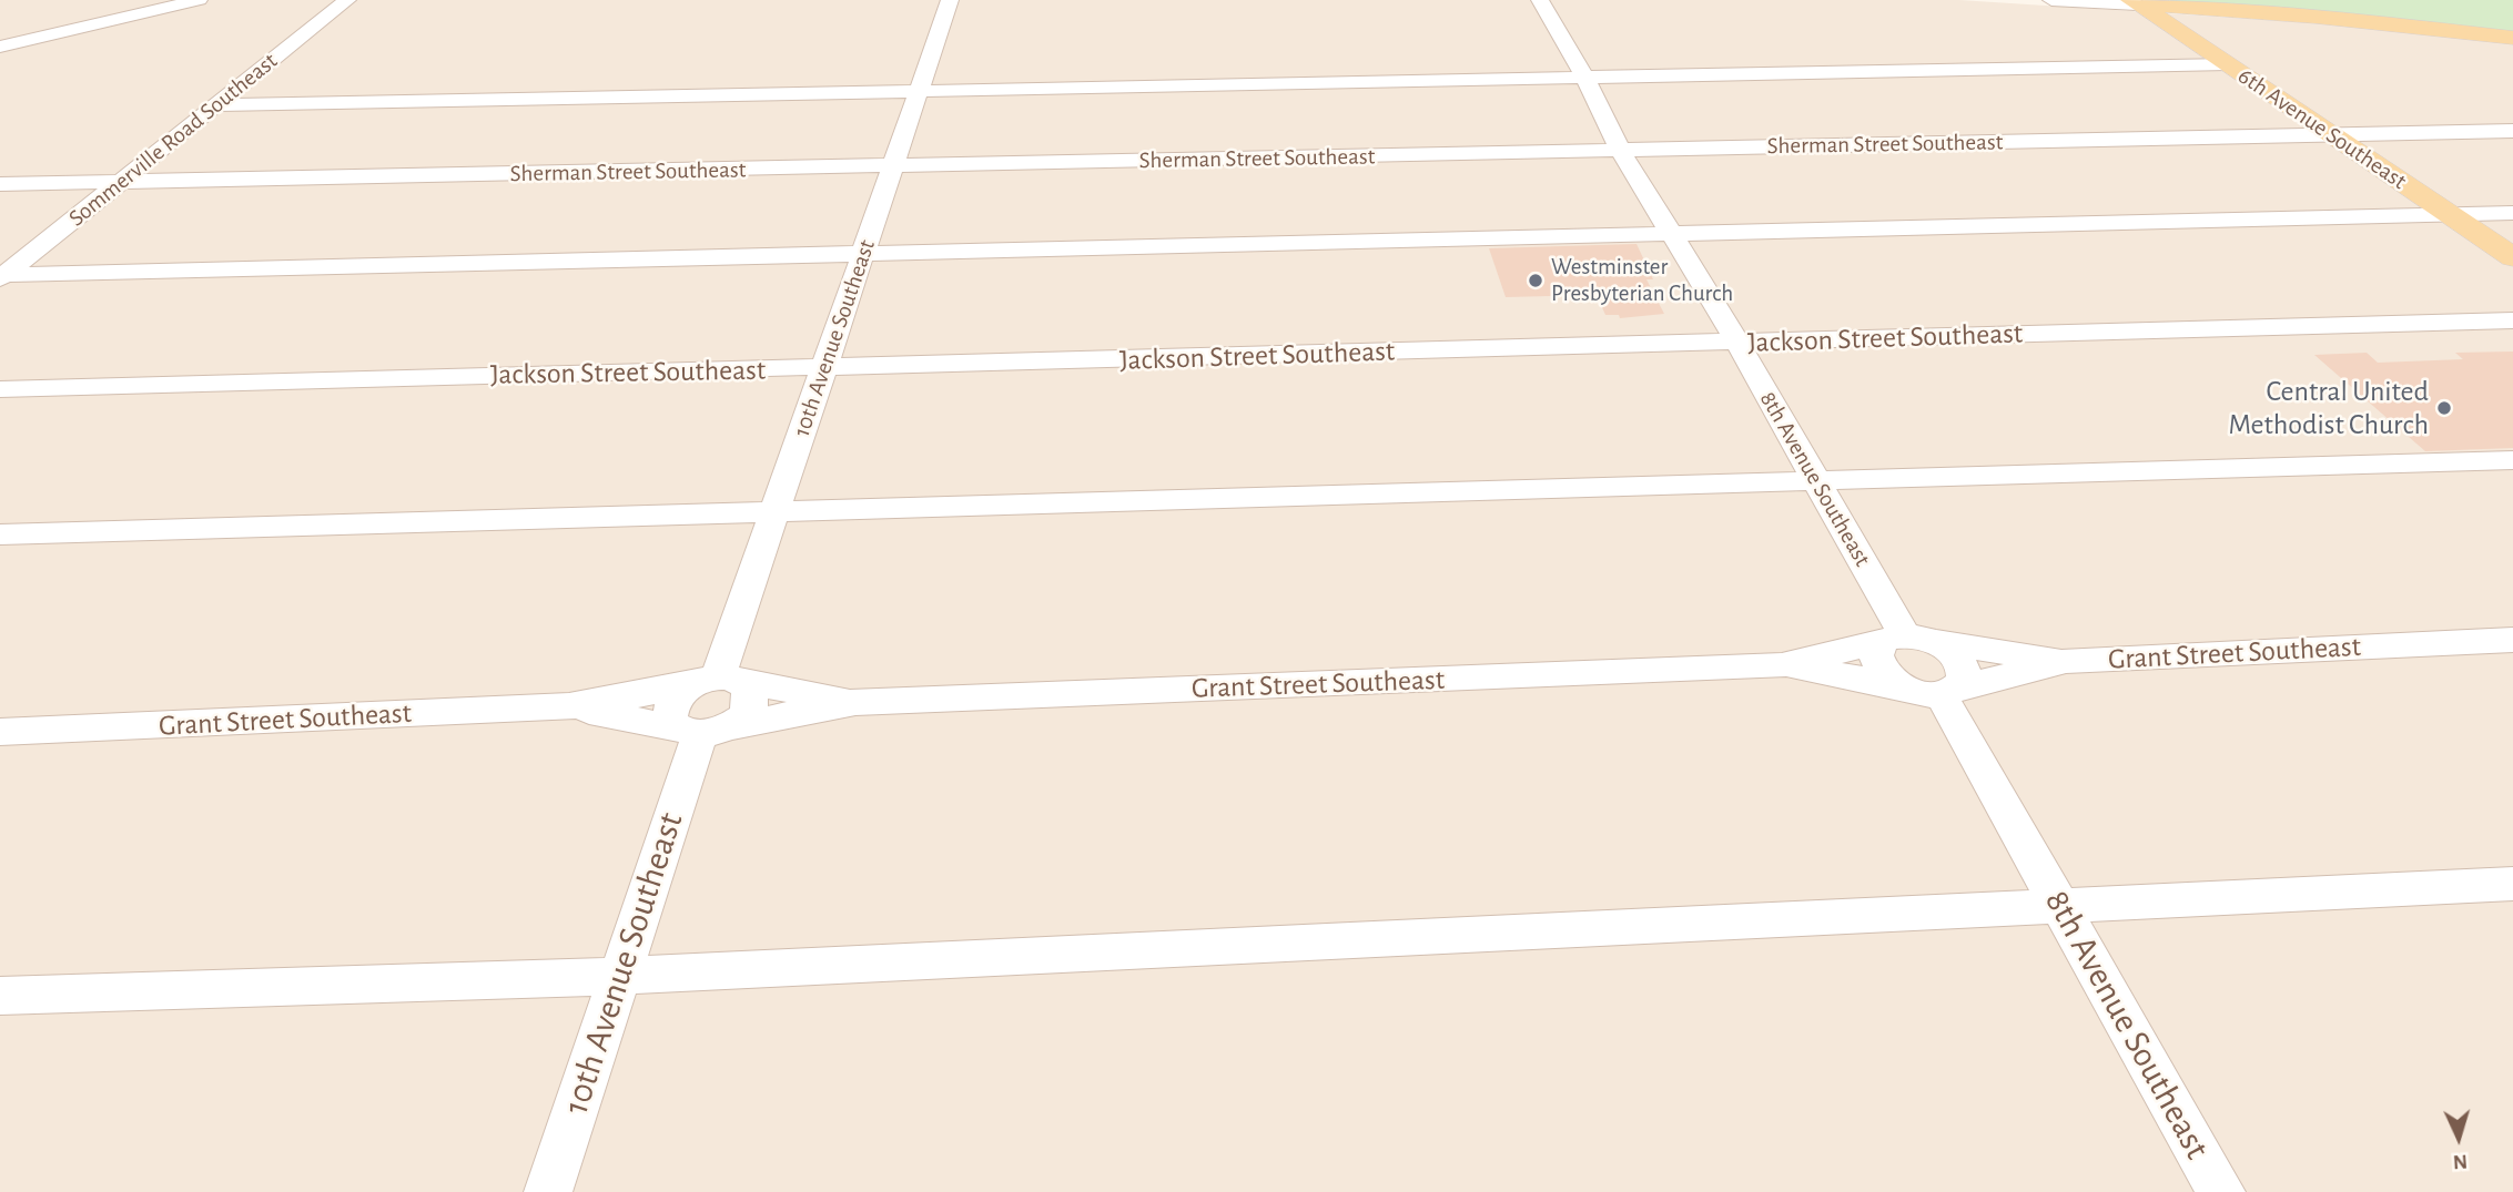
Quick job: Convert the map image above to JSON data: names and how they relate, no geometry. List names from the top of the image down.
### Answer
{
  "streets": {
    "main road": ["6th Avenue Southeast"],
    "street": [
      "Sommerville Road Southeast",
      "Sherman Street Southeast",
      "10th Avenue Southeast",
      "Jackson Street Southeast",
      "8th Avenue Southeast",
      "Grant Street Southeast"
    ]
  },
  "crossings": [
    ["6th Avenue Southeast", "Sherman Street Southeast"],
    ["Sommerville Road Southeast", "Sherman Street Southeast"],
    ["Sherman Street Southeast", "10th Avenue Southeast"],
    ["Sherman Street Southeast", "8th Avenue Southeast"],
    ["10th Avenue Southeast", "Jackson Street Southeast"],
    ["10th Avenue Southeast", "Grant Street Southeast"],
    ["Jackson Street Southeast", "8th Avenue Southeast"],
    ["8th Avenue Southeast", "Grant Street Southeast"]
  ],
  "places": ["Westminster Presbyterian Church", "Central United Methodist Church"],
  "north": "bottom"
}
